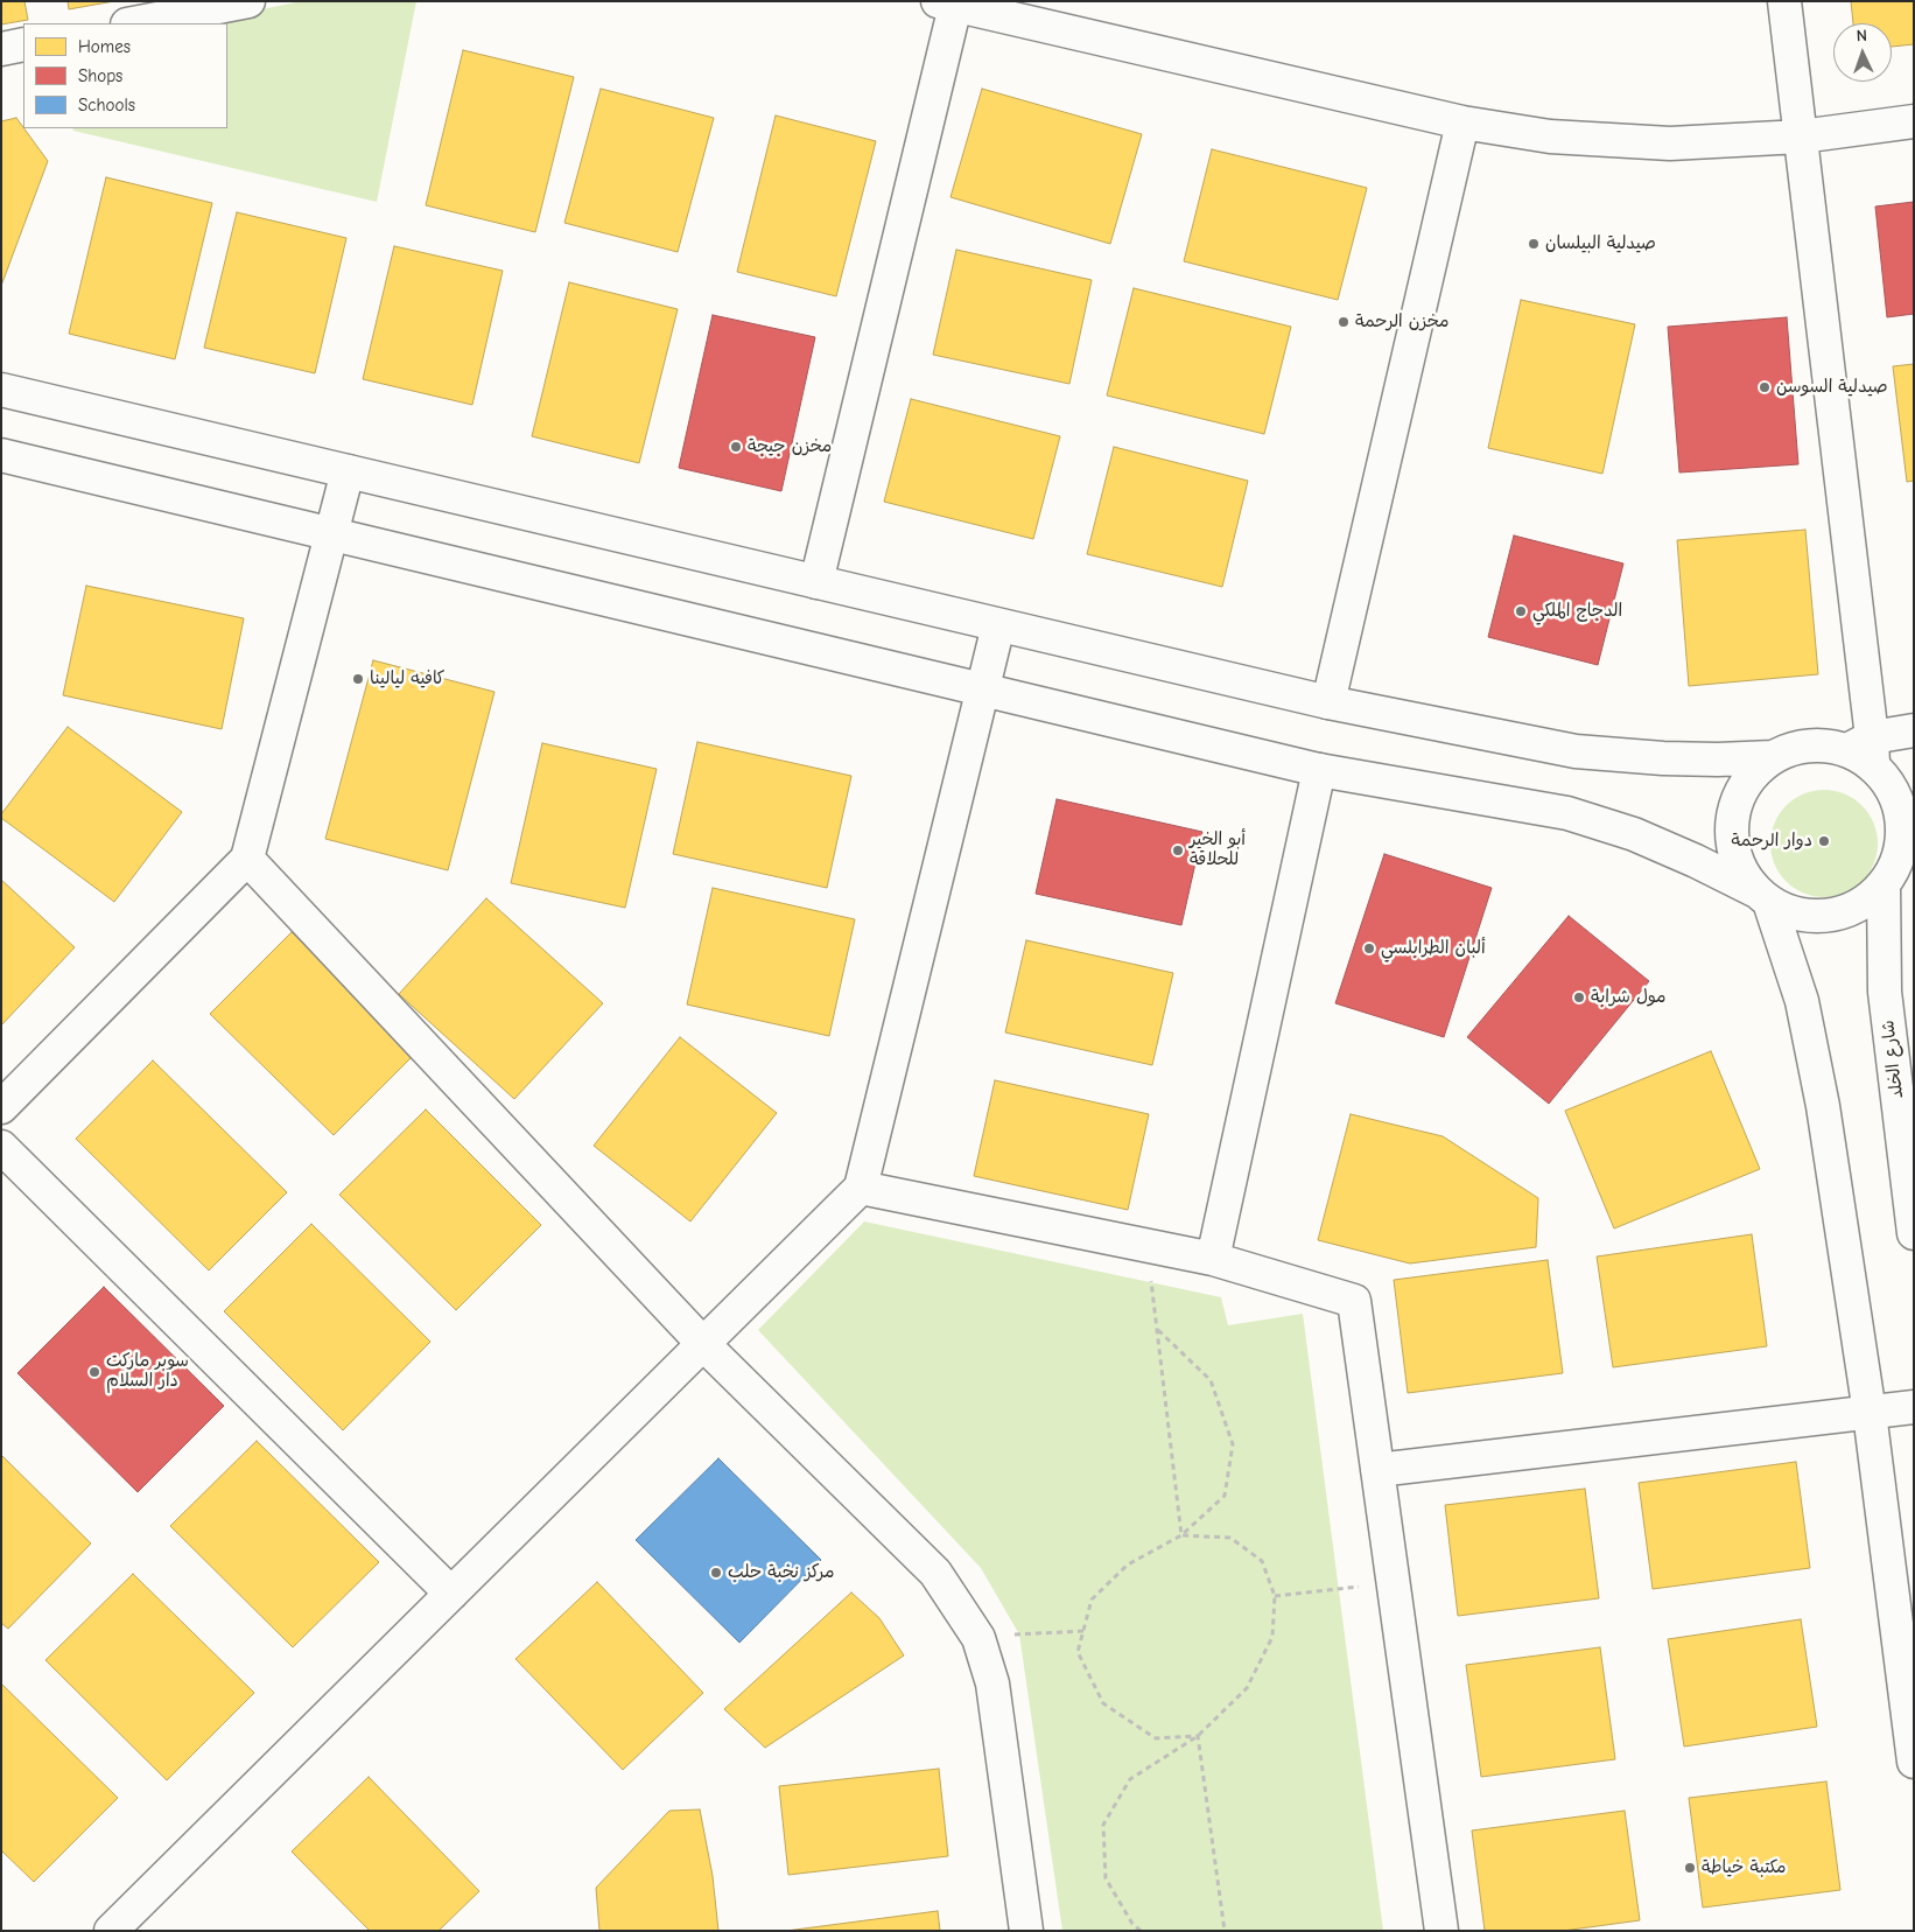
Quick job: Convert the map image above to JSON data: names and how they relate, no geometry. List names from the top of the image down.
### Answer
{
  "streets": {
    "street": ["شارع الخلد"]
  },
  "places": [
    "صيدلية البيلسان",
    "مخزن الرحمة",
    "صيدلية السوسن",
    "مخزن جيجة",
    "الدجاج الملكي",
    "كافيه ليالينا",
    "دوار الرحمة",
    "أبو الخير للحلاقة",
    "ألبان الطرابلسي",
    "مول شرابة",
    "سوبر ماركت دار السلام",
    "مركز نخبة حلب",
    "مكتبة خياطة"
  ],
  "legend": ["Homes", "Shops", "Schools"],
  "north": "top"
}
